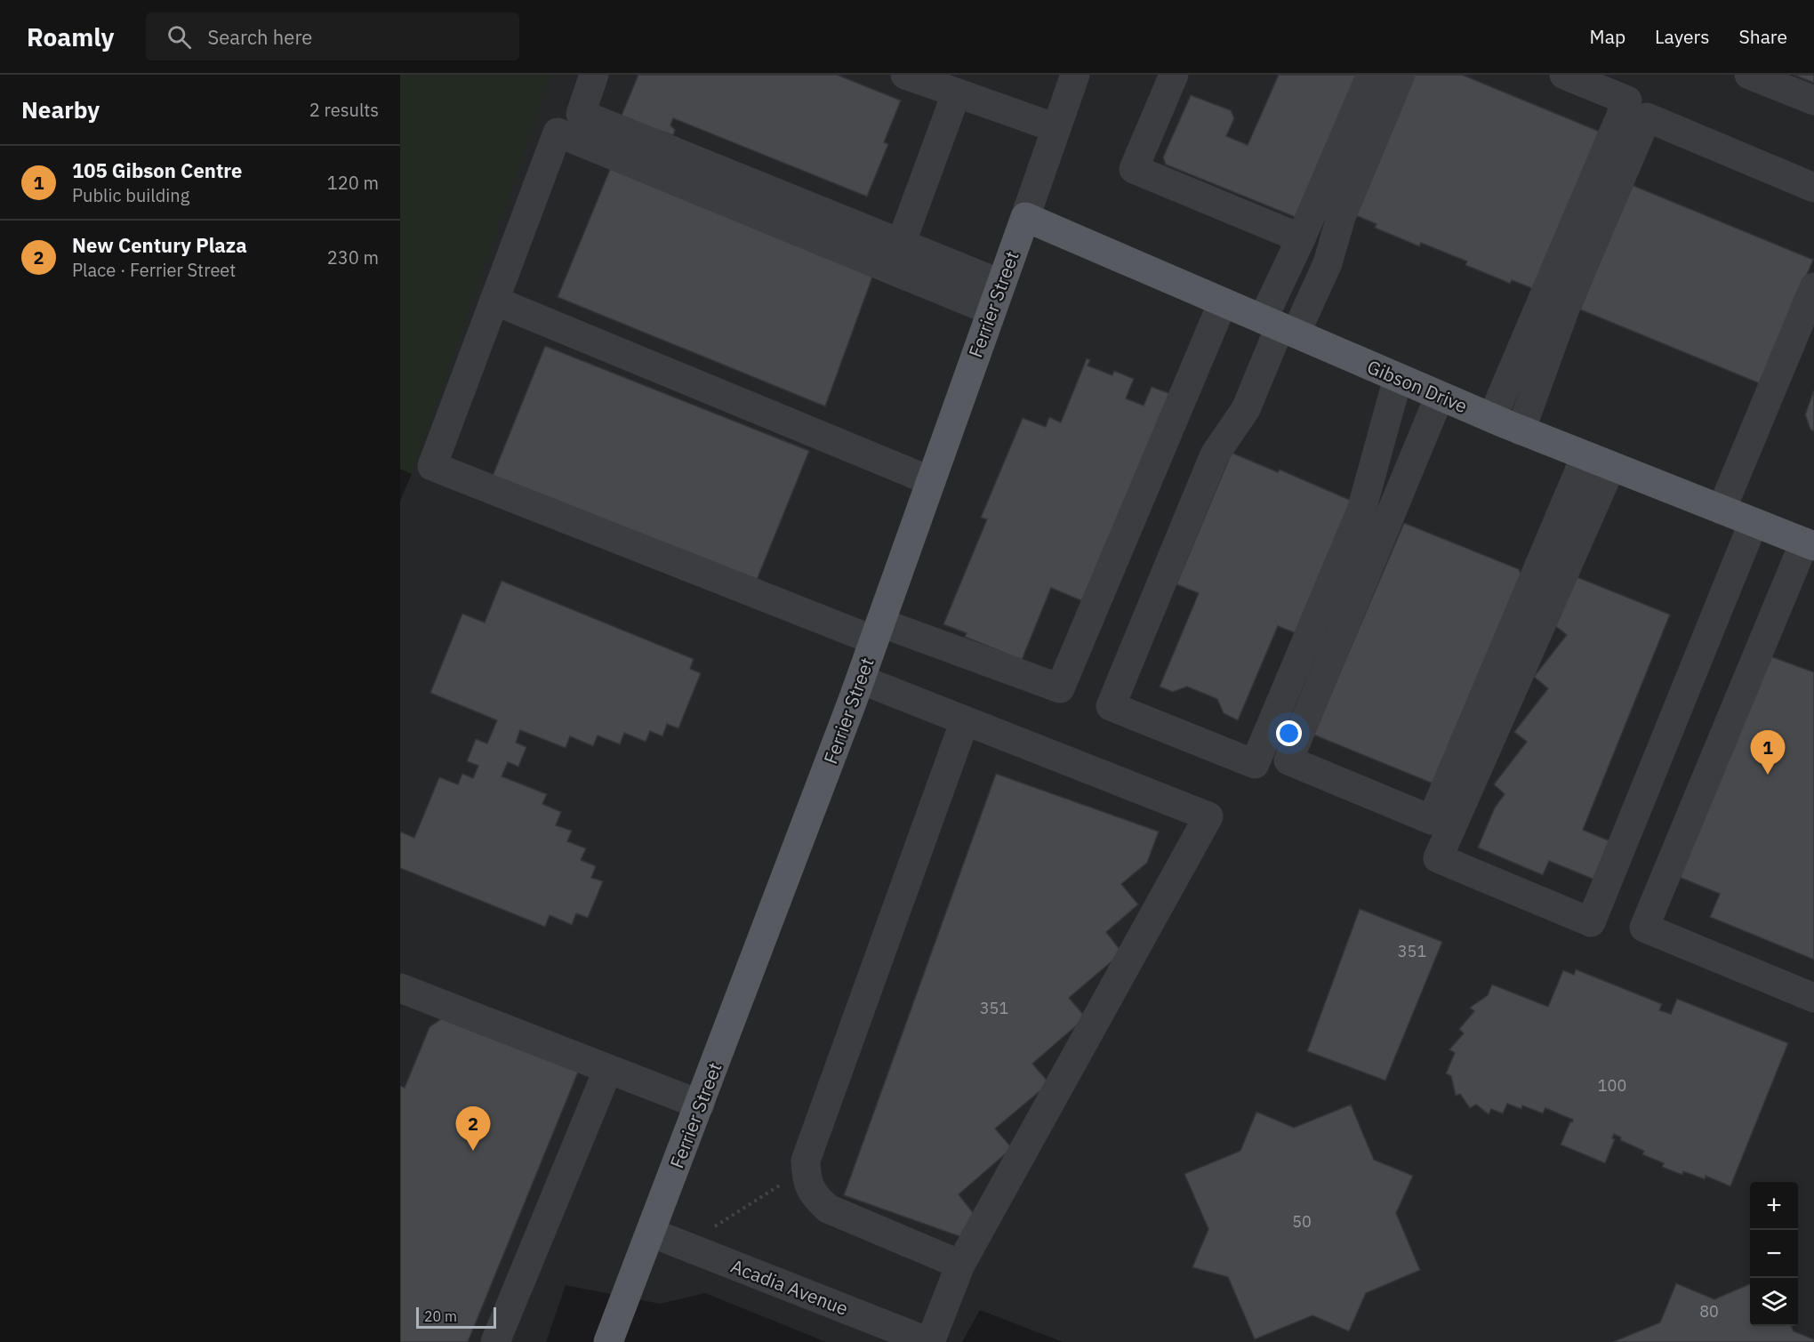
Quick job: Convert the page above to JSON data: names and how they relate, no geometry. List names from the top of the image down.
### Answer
{
  "streets": {
    "main road": ["Ferrier Street", "Gibson Drive"],
    "street": ["Acadia Avenue"]
  },
  "crossings": [
    ["Ferrier Street", "Gibson Drive"],
    ["Ferrier Street", "Acadia Avenue"]
  ],
  "house_numbers": [
    "351",
    "351",
    "100",
    "50",
    "80"
  ],
  "scale_bar": "20 m",
  "page": {
    "header": "Roamly",
    "search": "Search here",
    "nav": ["Map", "Layers", "Share"],
    "heading": ["Nearby", "2 results"],
    "list": [
      {
        "mark": "1",
        "name": "105 Gibson Centre",
        "note": "Public building",
        "value": "120 m"
      },
      {
        "mark": "2",
        "name": "New Century Plaza",
        "note": "Place · Ferrier Street",
        "value": "230 m"
      }
    ],
    "pins": ["1", "2"],
    "map_buttons": ["+", "−"],
    "scale": "20 m"
  }
}
